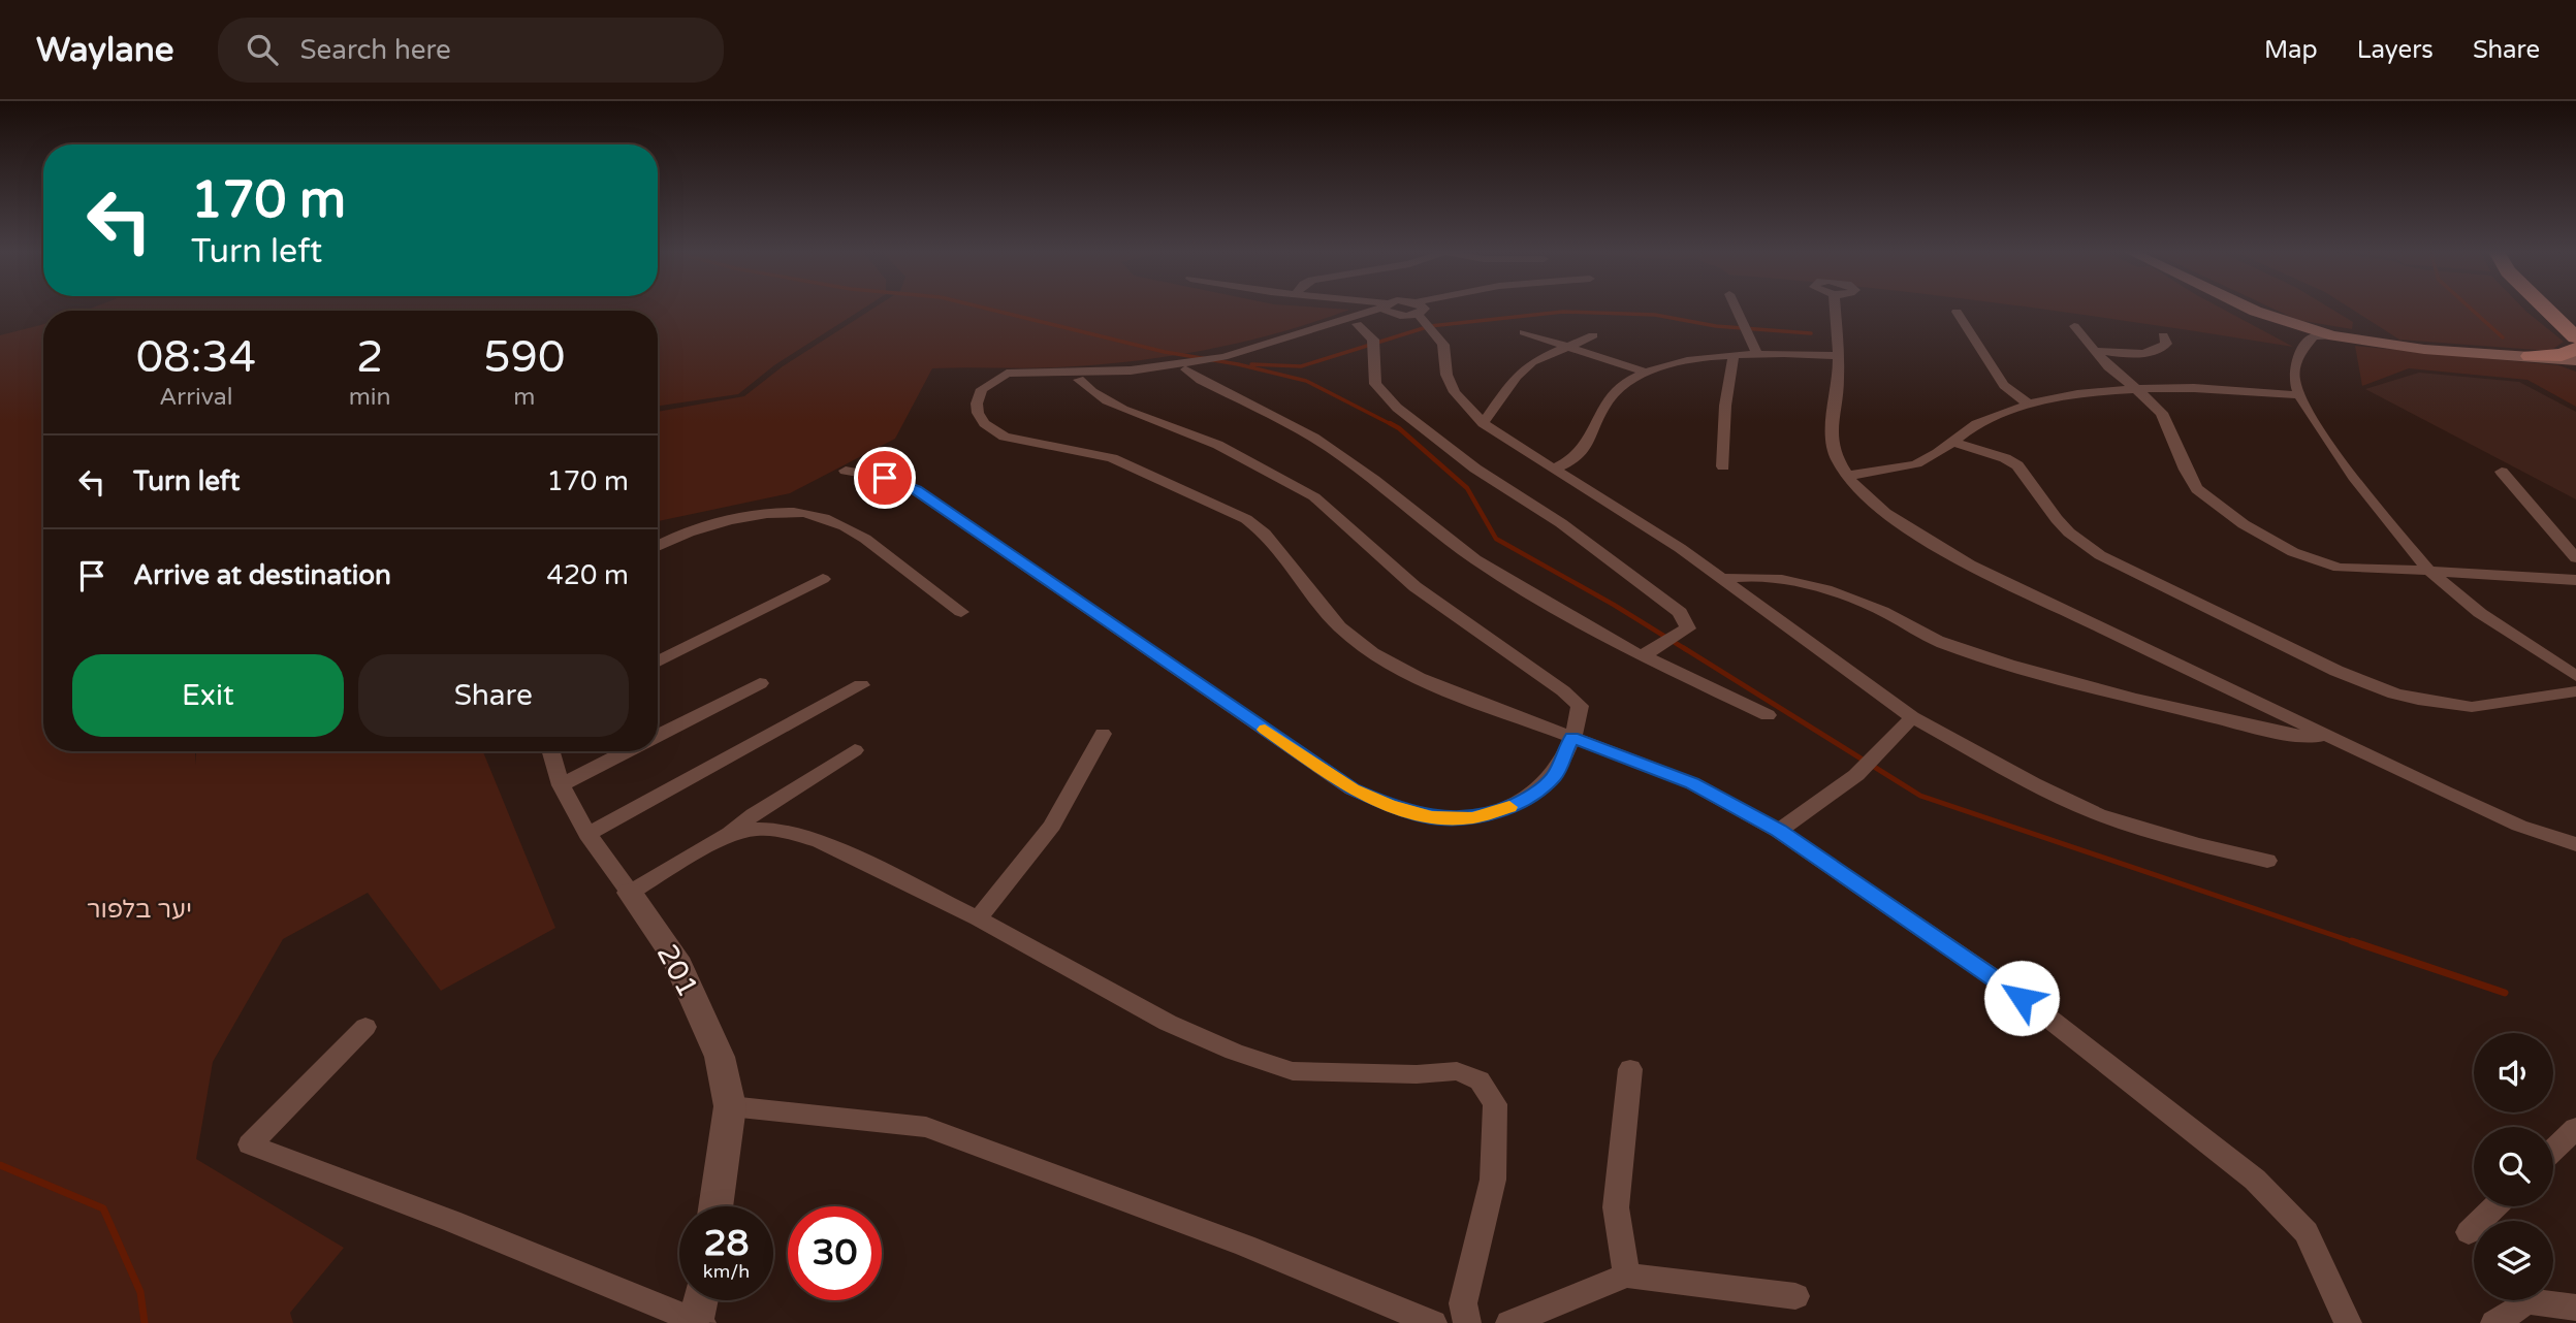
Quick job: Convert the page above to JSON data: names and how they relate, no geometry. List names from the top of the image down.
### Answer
{
  "streets": {
    "street": ["201"]
  },
  "parks": ["יער בלפור"],
  "page": {
    "header": "Waylane",
    "search": "Search here",
    "nav": ["Map", "Layers", "Share"],
    "turn": ["170 m", "Turn left"],
    "eta": [
      "08:34",
      "Arrival",
      "2",
      "min",
      "590",
      "m"
    ],
    "list": [
      {
        "name": "Turn left",
        "value": "170 m"
      },
      {
        "name": "Arrive at destination",
        "value": "420 m"
      }
    ],
    "buttons": ["Exit", "Share"],
    "speed": "28 km/h",
    "limit": "30"
  }
}
